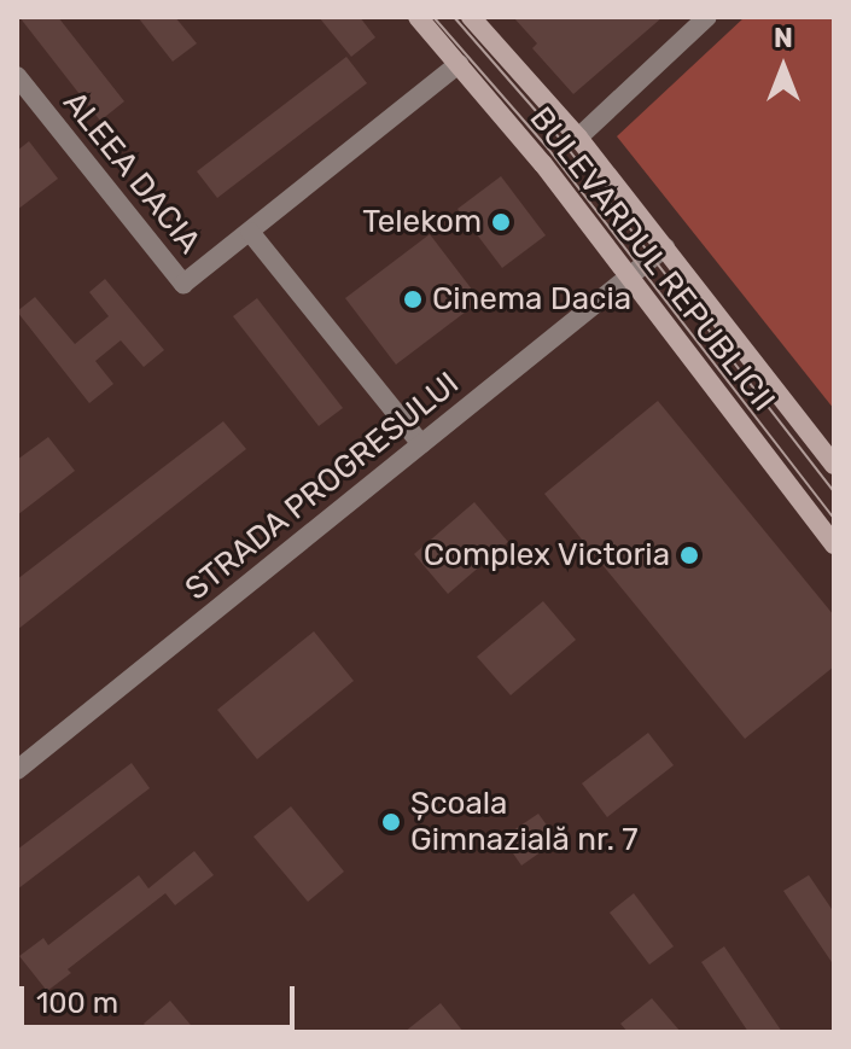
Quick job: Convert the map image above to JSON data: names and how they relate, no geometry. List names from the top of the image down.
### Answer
{
  "streets": {
    "main road": ["BULEVARDUL REPUBLICII"],
    "street": ["ALEEA DACIA", "STRADA PROGRESULUI"]
  },
  "crossings": [
    ["ALEEA DACIA", "BULEVARDUL REPUBLICII"],
    ["ALEEA DACIA", "STRADA PROGRESULUI"],
    ["BULEVARDUL REPUBLICII", "STRADA PROGRESULUI"]
  ],
  "places": [
    "Telekom",
    "Cinema Dacia",
    "Complex Victoria",
    "Școala Gimnazială nr. 7"
  ],
  "scale_bar": "100 m",
  "north": "top"
}
